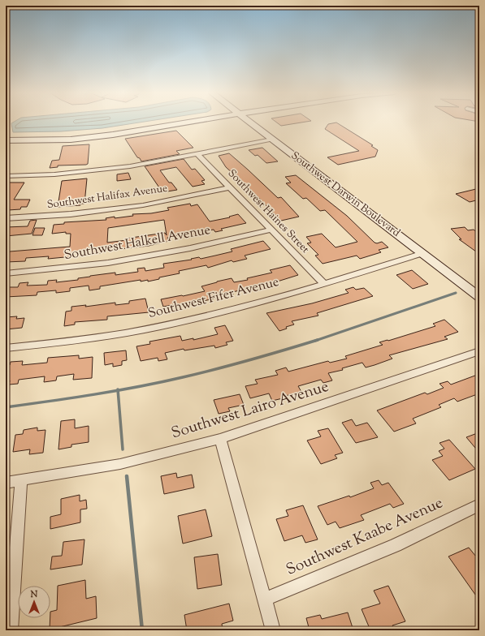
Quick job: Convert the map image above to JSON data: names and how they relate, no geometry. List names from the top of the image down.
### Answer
{
  "streets": {
    "street": [
      "Southwest Darwin Boulevard",
      "Southwest Halifax Avenue",
      "Southwest Haines Street",
      "Southwest Halkell Avenue",
      "Southwest Fifer Avenue",
      "Southwest Lairo Avenue",
      "Southwest Kaabe Avenue"
    ]
  },
  "crossings": [
    ["Southwest Darwin Boulevard", "Southwest Fifer Avenue"],
    ["Southwest Halifax Avenue", "Southwest Haines Street"],
    ["Southwest Haines Street", "Southwest Halkell Avenue"],
    ["Southwest Haines Street", "Southwest Fifer Avenue"]
  ],
  "north": "top"
}
